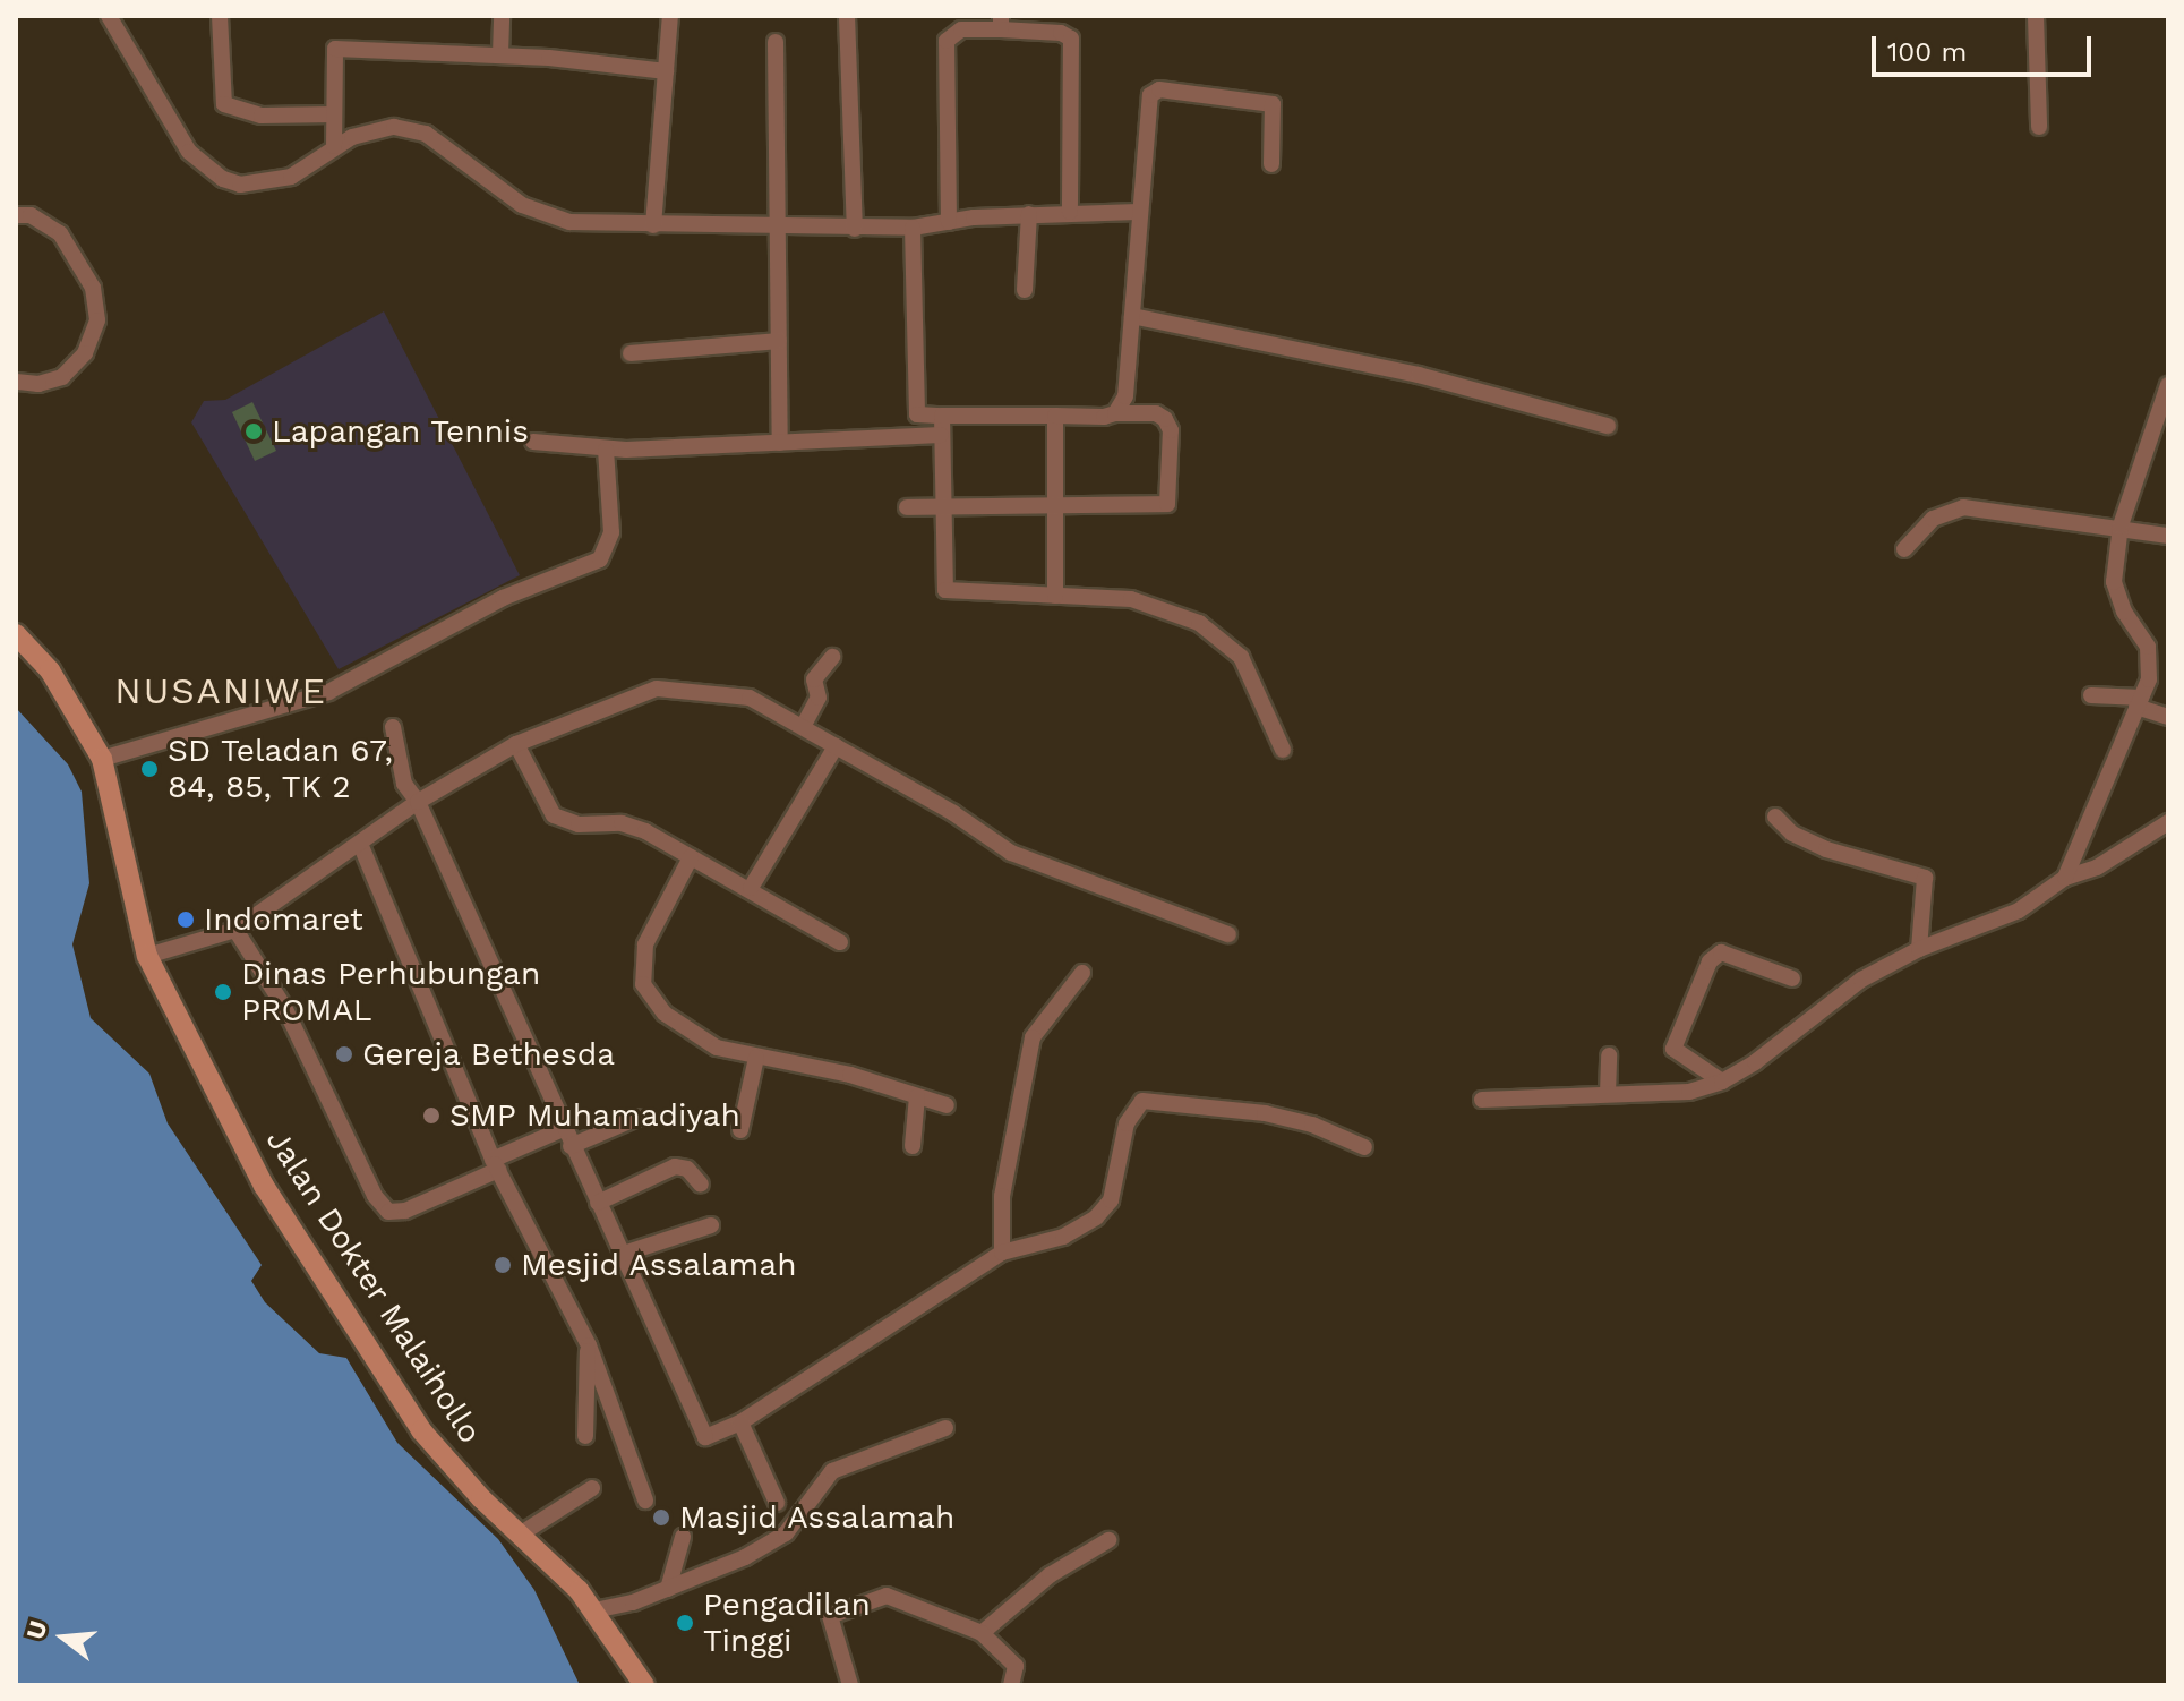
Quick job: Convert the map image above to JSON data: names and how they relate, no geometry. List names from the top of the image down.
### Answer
{
  "streets": {
    "main road": ["Jalan Dokter Malaihollo"]
  },
  "districts": ["NUSANIWE"],
  "places": [
    "Lapangan Tennis",
    "SD Teladan 67, 84, 85, TK 2",
    "Indomaret",
    "Dinas Perhubungan PROMAL",
    "Gereja Bethesda",
    "SMP Muhamadiyah",
    "Mesjid Assalamah",
    "Masjid Assalamah",
    "Pengadilan Tinggi"
  ],
  "scale_bar": "100 m",
  "north": "left"
}
